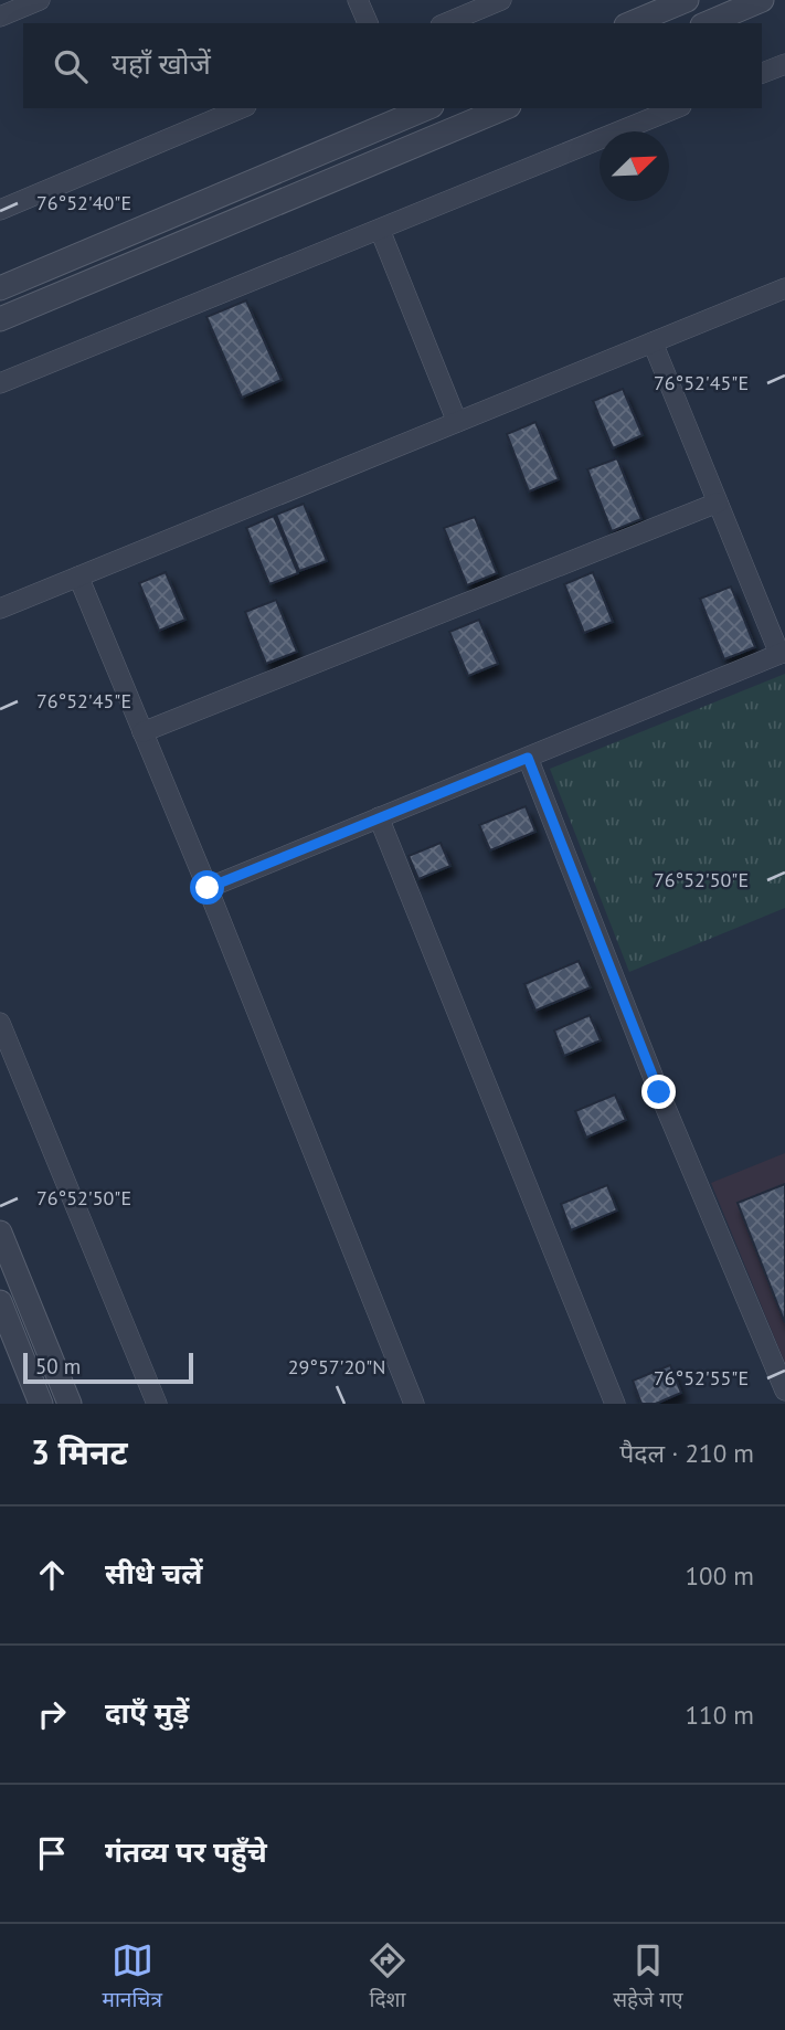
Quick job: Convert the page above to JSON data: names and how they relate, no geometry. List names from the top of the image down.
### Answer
{
  "scale_bar": "50 m",
  "north": "top right",
  "page": {
    "search": "यहाँ खोजें",
    "scale": "50 m",
    "heading": ["3 मिनट", "पैदल · 210 m"],
    "list": [
      ["सीधे चलें", "100 m"],
      ["दाएँ मुड़ें", "110 m"],
      "गंतव्य पर पहुँचे"
    ],
    "nav": ["मानचित्र", "दिशा", "सहेजे गए"]
  },
  "coordinates": [
    "76°52'40\"E",
    "76°52'45\"E",
    "76°52'50\"E",
    "29°57'20\"N",
    "76°52'55\"E"
  ]
}
